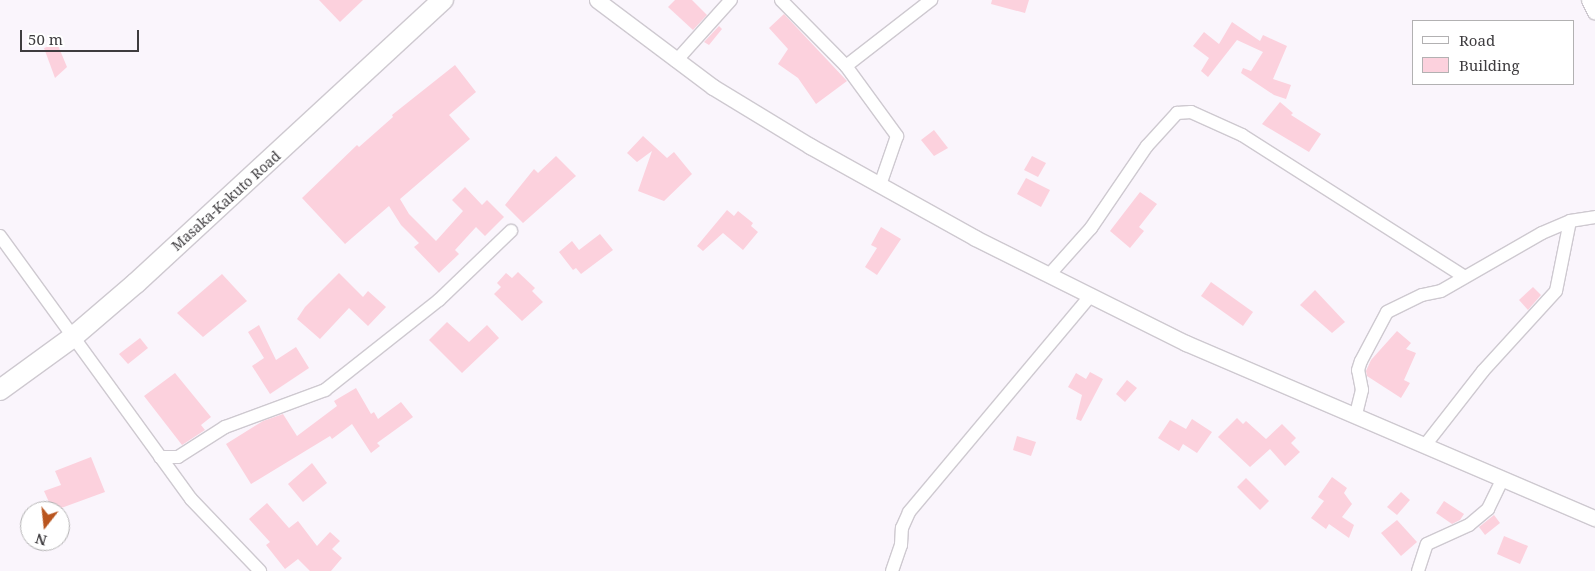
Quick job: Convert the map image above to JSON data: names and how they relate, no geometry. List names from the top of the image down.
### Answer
{
  "streets": {
    "highway": ["Masaka-Kakuto Road"]
  },
  "legend": ["Road", "Building"],
  "scale_bar": "50 m",
  "north": "bottom"
}
